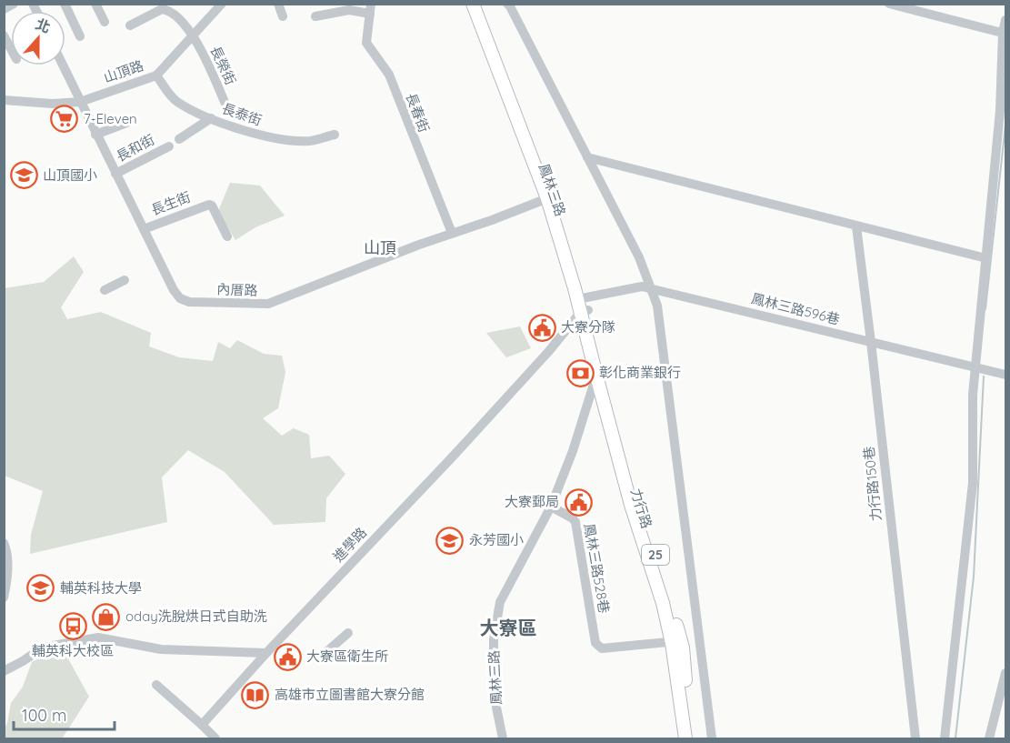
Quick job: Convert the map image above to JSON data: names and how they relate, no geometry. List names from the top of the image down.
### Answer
{
  "streets": {
    "main road": ["鳳林三路", "力行路", "25"],
    "street": [
      "長榮街",
      "山頂路",
      "長春街",
      "長泰街",
      "長和街",
      "長生街",
      "內厝路",
      "鳳林三路596巷",
      "力行路150巷",
      "進學路",
      "鳳林三路528巷"
    ]
  },
  "crossings": [
    ["長榮街", "山頂路"],
    ["山頂路", "長泰街"],
    ["山頂路", "內厝路"],
    ["長春街", "內厝路"],
    ["長和街", "內厝路"],
    ["鳳林三路", "內厝路"],
    ["鳳林三路", "鳳林三路596巷"],
    ["鳳林三路", "力行路"],
    ["鳳林三路", "進學路"],
    ["鳳林三路", "鳳林三路528巷"],
    ["長生街", "內厝路"],
    ["鳳林三路596巷", "力行路150巷"],
    ["鳳林三路596巷", "進學路"],
    ["力行路", "鳳林三路528巷"]
  ],
  "districts": ["山頂", "大寮區"],
  "places": {
    "supermarket": ["7-Eleven"],
    "school or university": ["山頂國小", "永芳國小", "輔英科技大學"],
    "public building": ["大寮分隊", "大寮郵局", "大寮區衛生所"],
    "bank": ["彰化商業銀行"],
    "shop": ["oday洗脫烘日式自助洗"],
    "bus stop": ["輔英科大校區"],
    "library": ["高雄市立圖書館大寮分館"]
  },
  "scale_bar": "100 m",
  "north": "top"
}
